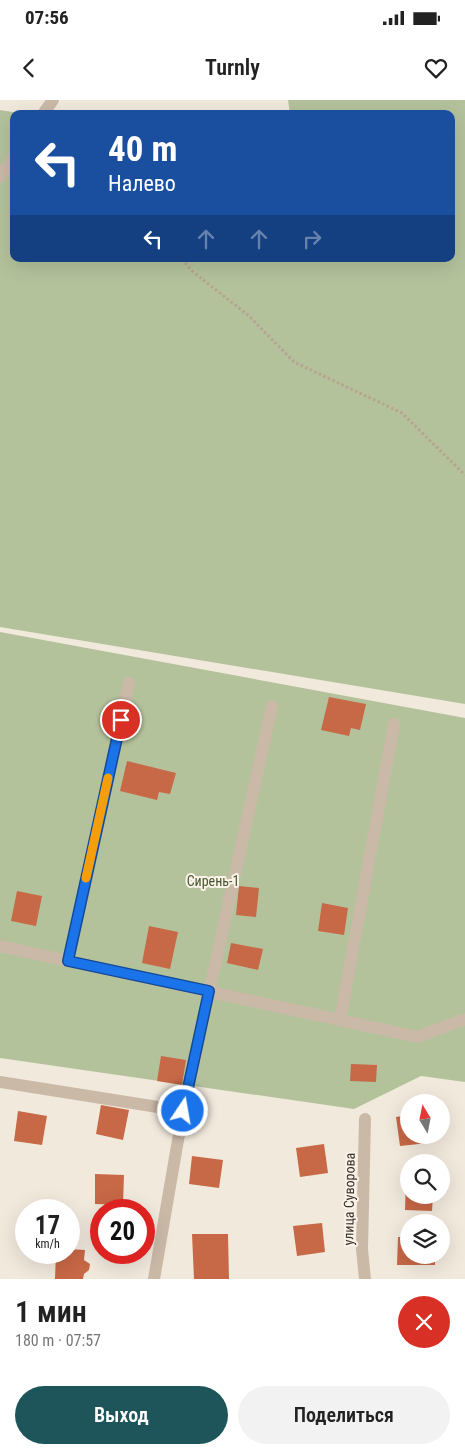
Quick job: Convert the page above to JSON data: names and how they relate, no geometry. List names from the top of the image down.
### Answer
{
  "streets": {
    "street": ["улица Суворова"]
  },
  "parks": ["Сирень-1"],
  "north": "top",
  "page": {
    "status": "07:56",
    "header": "Turnly",
    "turn": ["40 m", "Налево"],
    "speed": "17 km/h",
    "limit": "20",
    "heading": ["1 мин", "180 m · 07:57"],
    "buttons": ["Выход", "Поделиться"]
  }
}
